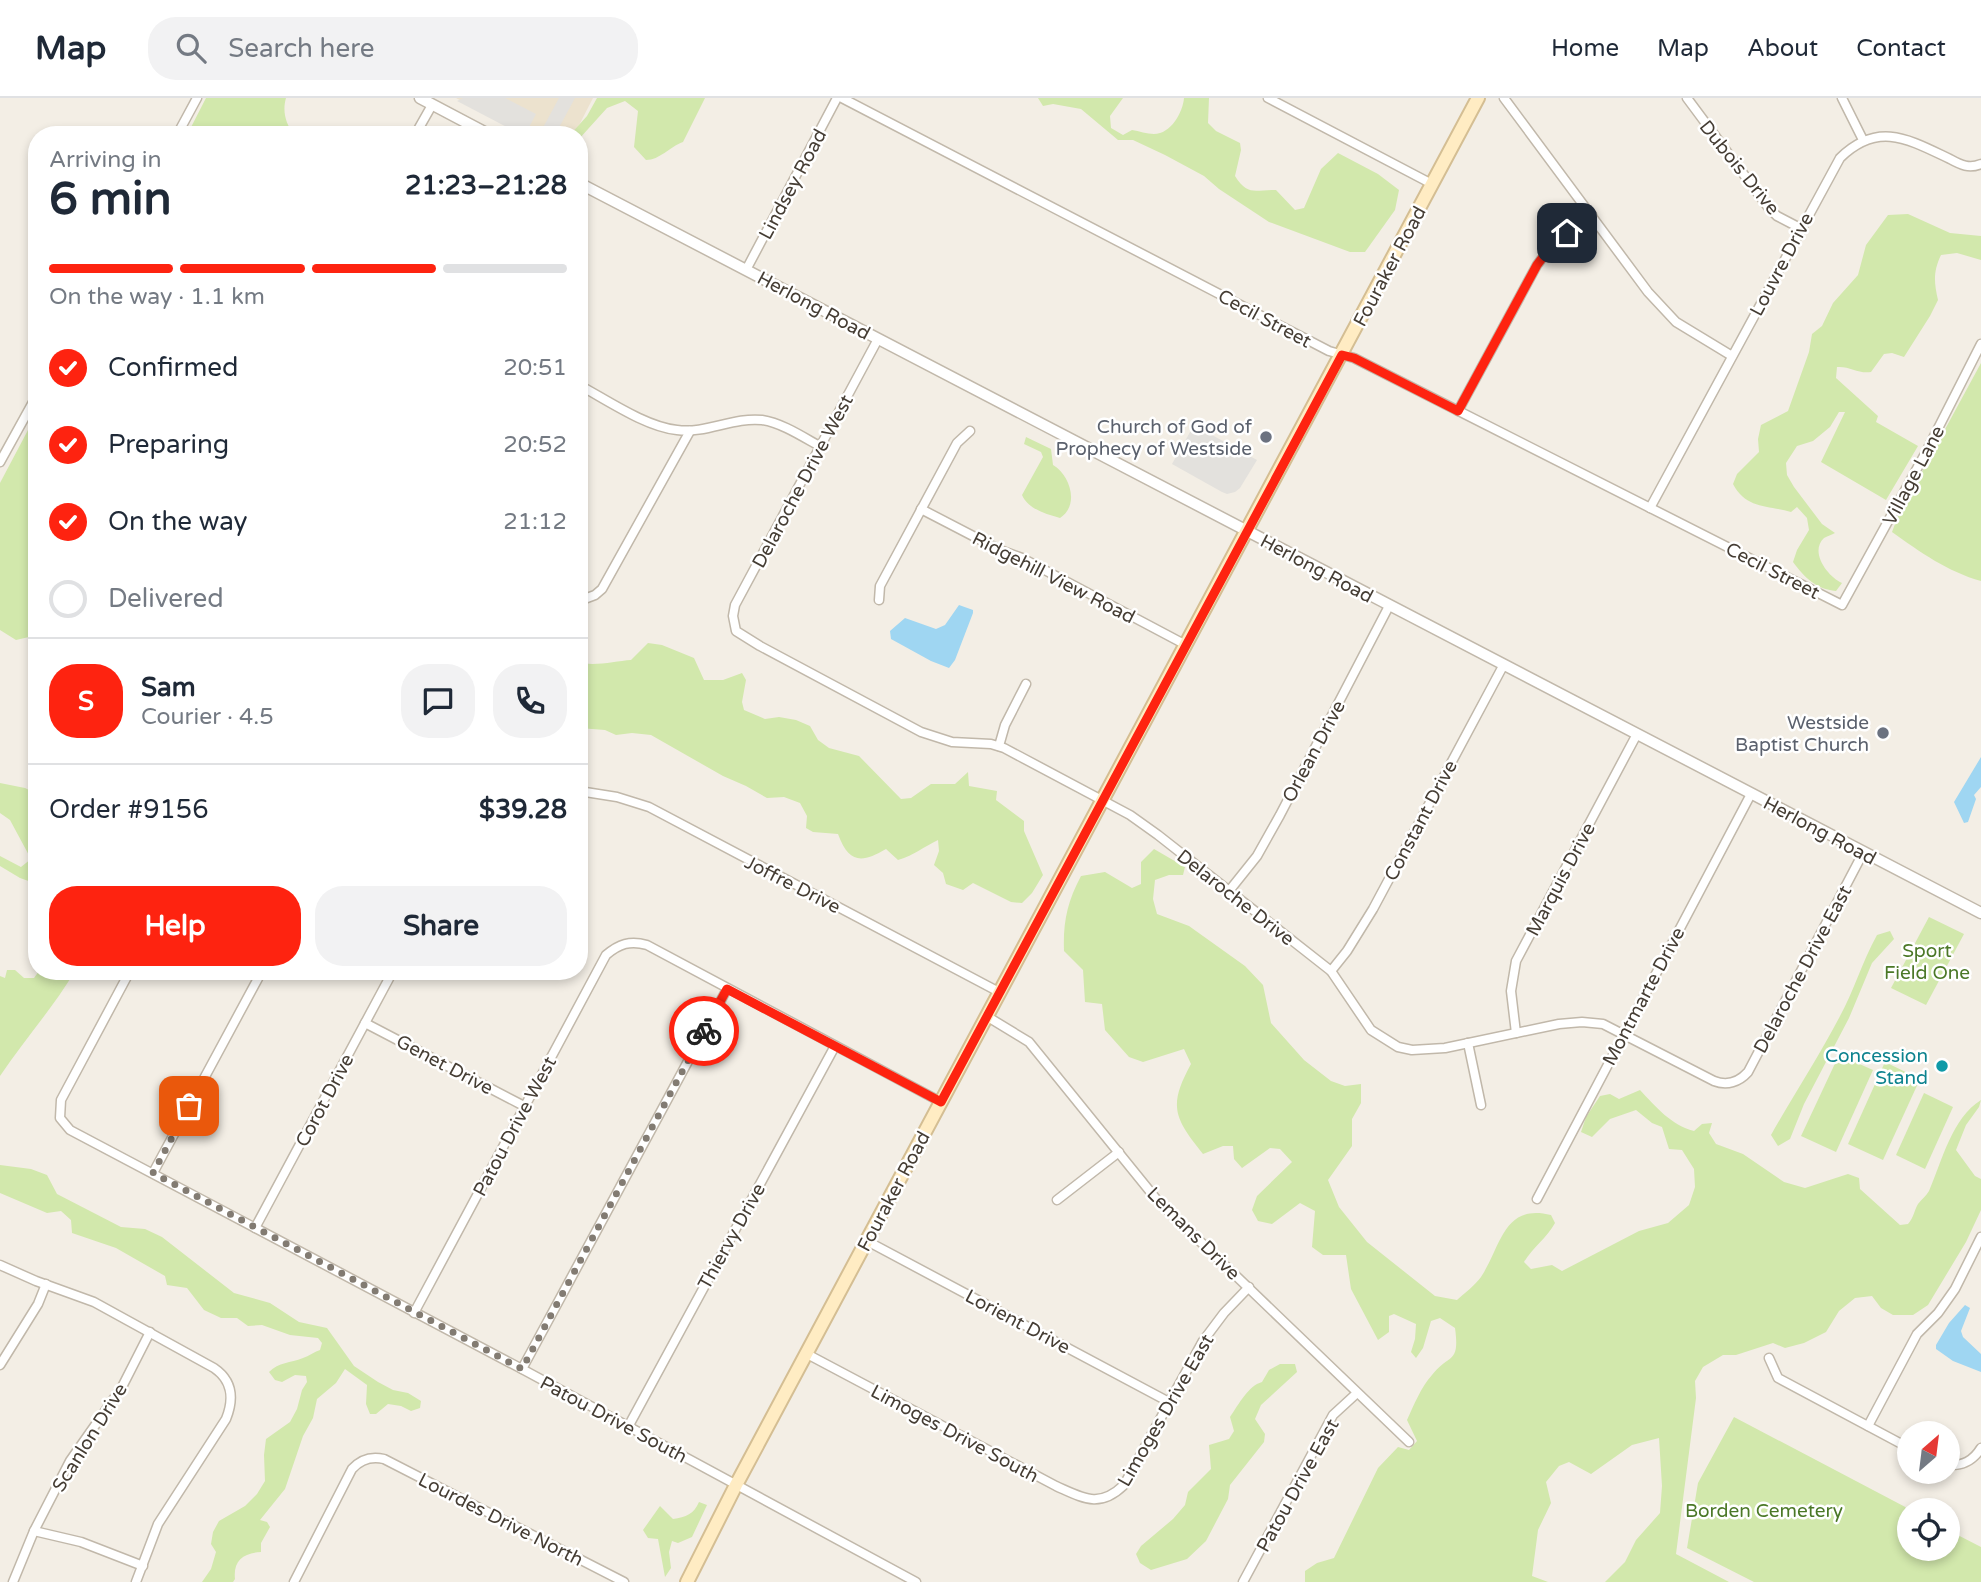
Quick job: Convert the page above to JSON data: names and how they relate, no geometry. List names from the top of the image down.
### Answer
{
  "streets": {
    "main road": ["Fouraker Road"],
    "street": [
      "Dubois Drive",
      "Lindsey Road",
      "Louvre Drive",
      "Herlong Road",
      "Cecil Street",
      "Village Lane",
      "Delaroche Drive West",
      "Ridgehill View Road",
      "Orlean Drive",
      "Constant Drive",
      "Marquis Drive",
      "Joffre Drive",
      "Delaroche Drive",
      "Delaroche Drive East",
      "Montmarte Drive",
      "Genet Drive",
      "Corot Drive",
      "Patou Drive West",
      "Lemans Drive",
      "Thiervy Drive",
      "Lorient Drive",
      "Limoges Drive East",
      "Patou Drive South",
      "Limoges Drive South",
      "Scanlon Drive",
      "Patou Drive East",
      "Lourdes Drive North"
    ]
  },
  "crossings": [
    ["Dubois Drive", "Louvre Drive"],
    ["Lindsey Road", "Herlong Road"],
    ["Lindsey Road", "Cecil Street"],
    ["Louvre Drive", "Cecil Street"],
    ["Fouraker Road", "Herlong Road"],
    ["Fouraker Road", "Cecil Street"],
    ["Fouraker Road", "Ridgehill View Road"],
    ["Fouraker Road", "Joffre Drive"],
    ["Fouraker Road", "Delaroche Drive"],
    ["Fouraker Road", "Lemans Drive"],
    ["Fouraker Road", "Lorient Drive"],
    ["Fouraker Road", "Patou Drive South"],
    ["Fouraker Road", "Limoges Drive South"],
    ["Herlong Road", "Delaroche Drive West"],
    ["Herlong Road", "Orlean Drive"],
    ["Herlong Road", "Constant Drive"],
    ["Herlong Road", "Marquis Drive"],
    ["Herlong Road", "Delaroche Drive East"],
    ["Herlong Road", "Montmarte Drive"],
    ["Cecil Street", "Village Lane"],
    ["Delaroche Drive West", "Delaroche Drive"],
    ["Orlean Drive", "Delaroche Drive"],
    ["Constant Drive", "Delaroche Drive"],
    ["Marquis Drive", "Delaroche Drive"],
    ["Delaroche Drive", "Delaroche Drive East"],
    ["Delaroche Drive", "Montmarte Drive"],
    ["Genet Drive", "Corot Drive"],
    ["Genet Drive", "Patou Drive West"],
    ["Corot Drive", "Patou Drive South"],
    ["Patou Drive West", "Patou Drive South"],
    ["Lemans Drive", "Limoges Drive East"],
    ["Lemans Drive", "Patou Drive East"],
    ["Thiervy Drive", "Patou Drive South"],
    ["Lorient Drive", "Limoges Drive East"],
    ["Limoges Drive East", "Limoges Drive South"]
  ],
  "parks": ["Sport Field One", "Borden Cemetery"],
  "places": ["Church of God of Prophecy of Westside", "Westside Baptist Church", "Concession Stand"],
  "north": "top right",
  "page": {
    "header": "Map",
    "search": "Search here",
    "nav": [
      "Home",
      "Map",
      "About",
      "Contact"
    ],
    "heading": ["6 min", "Arriving in", "21:23–21:28"],
    "panel": [
      "Sam",
      "Courier · 4.5",
      "Order #9156",
      "$39.28"
    ],
    "bar": "On the way · 1.1 km",
    "list": [
      ["Confirmed", "20:51"],
      ["Preparing", "20:52"],
      ["On the way", "21:12"],
      "Delivered"
    ],
    "round": "S",
    "buttons": ["Help", "Share"]
  }
}
